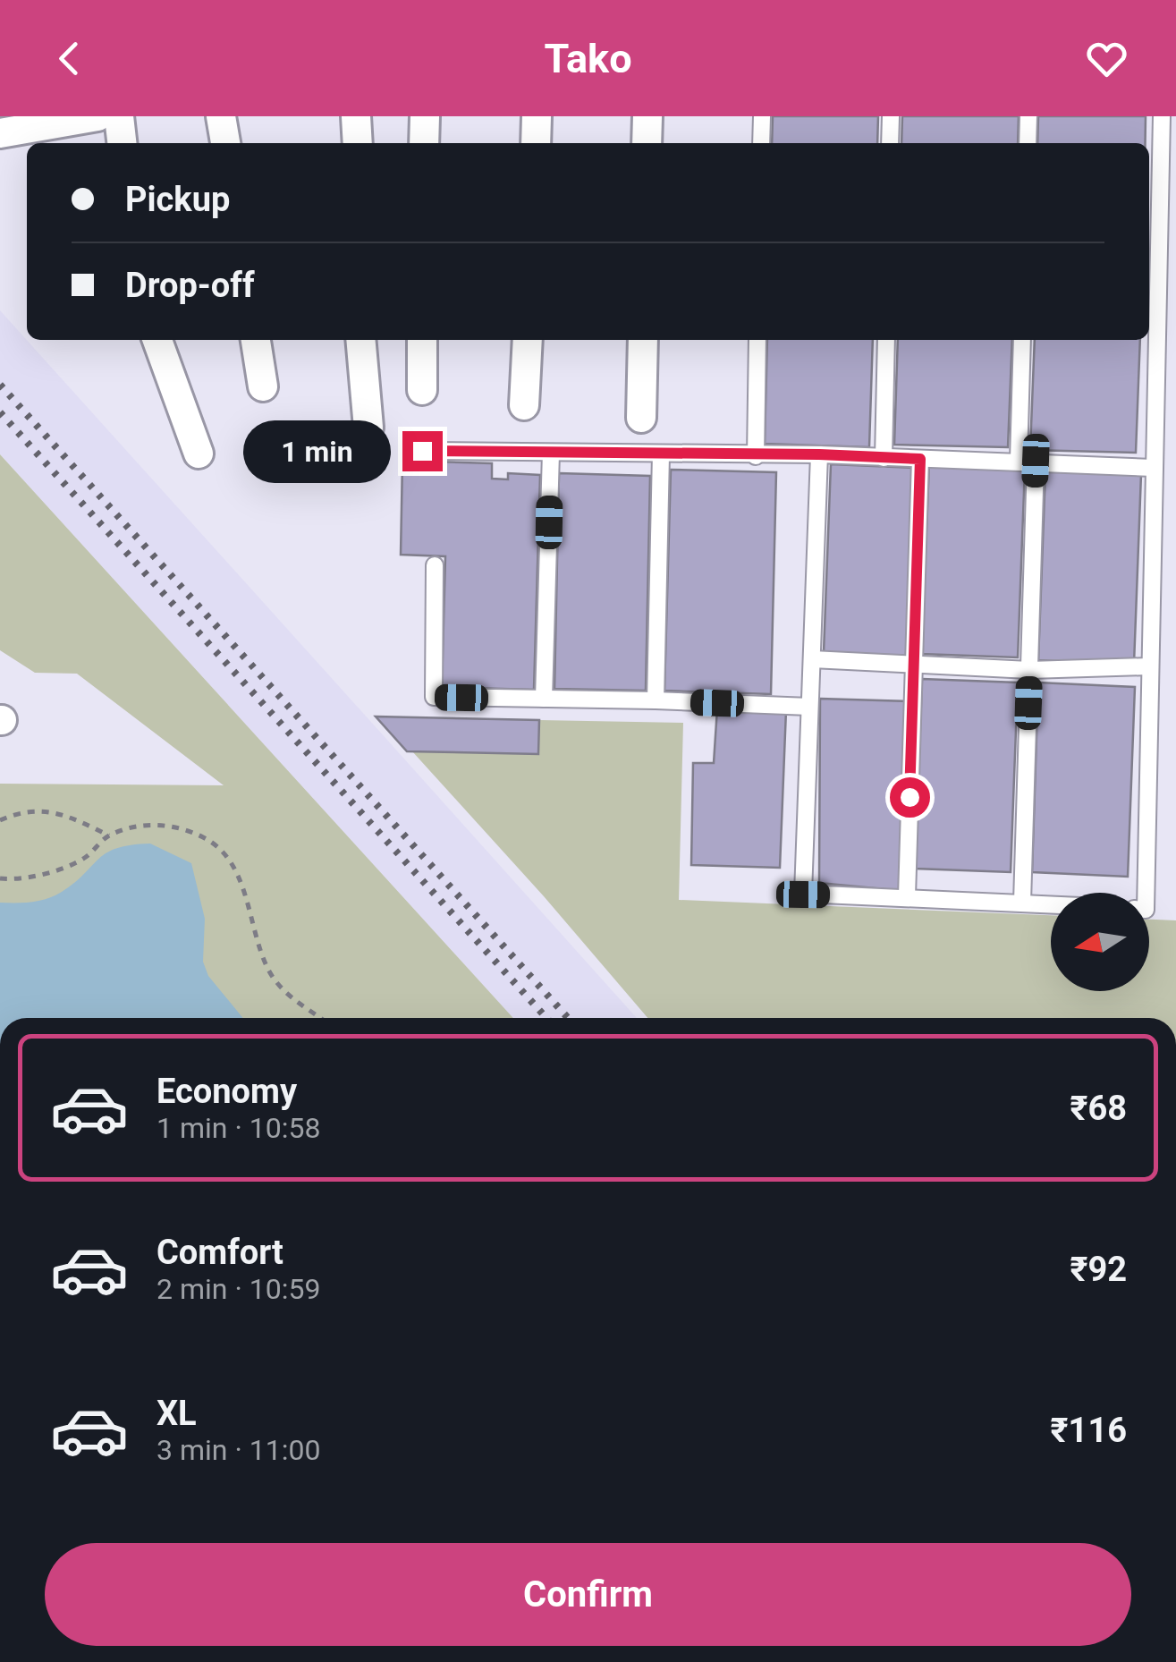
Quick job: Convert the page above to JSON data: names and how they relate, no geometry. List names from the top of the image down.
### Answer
{
  "north": "left",
  "page": {
    "header": "Tako",
    "banner": ["Pickup", "Drop-off"],
    "bubble": "1 min",
    "list": [
      {
        "name": "Economy",
        "note": "1 min · 10:58",
        "value": "₹68"
      },
      {
        "name": "Comfort",
        "note": "2 min · 10:59",
        "value": "₹92"
      },
      {
        "name": "XL",
        "note": "3 min · 11:00",
        "value": "₹116"
      }
    ],
    "buttons": "Confirm"
  }
}
